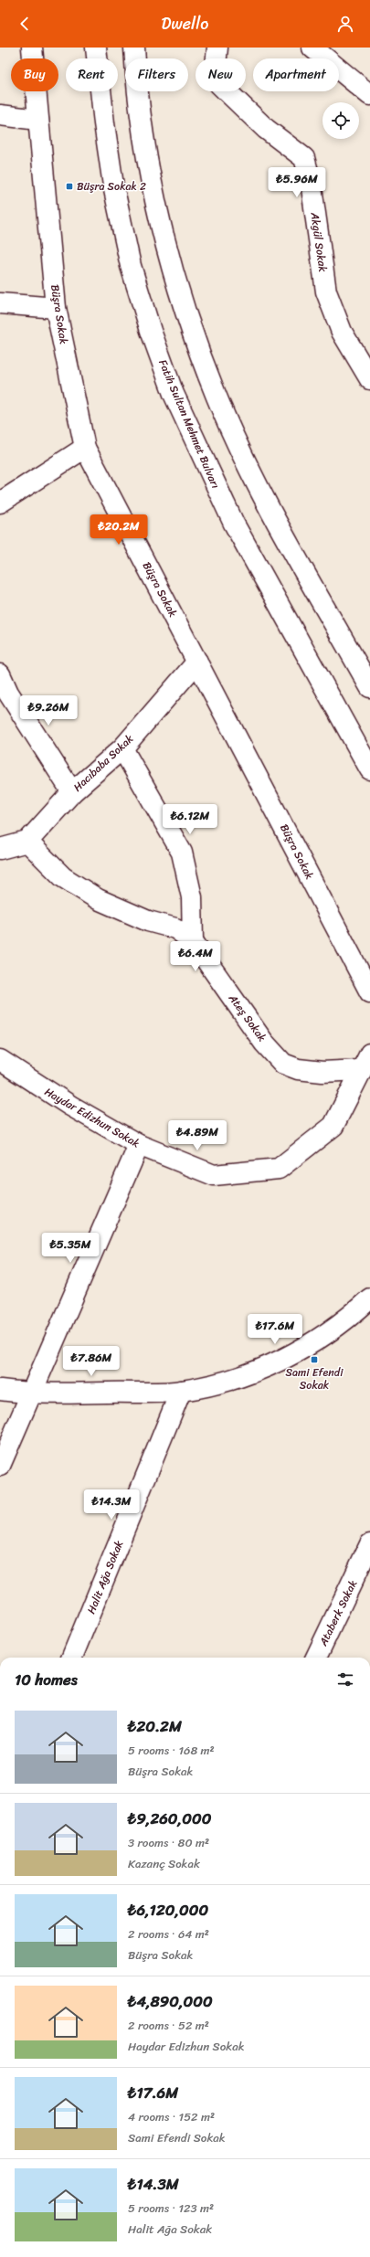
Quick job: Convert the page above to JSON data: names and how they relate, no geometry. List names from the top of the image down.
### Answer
{
  "streets": {
    "street": [
      "Akgül Sokak",
      "Büşra Sokak",
      "Fatih Sultan Mehmet Bulvarı",
      "Hacıbaba Sokak",
      "Ateş Sokak",
      "Haydar Edizhun Sokak",
      "Halit Ağa Sokak",
      "Ataberk Sokak"
    ]
  },
  "crossings": [
    ["Büşra Sokak", "Hacıbaba Sokak"],
    ["Hacıbaba Sokak", "Ateş Sokak"],
    ["Ateş Sokak", "Haydar Edizhun Sokak"]
  ],
  "places": {
    "transit": ["Büşra Sokak 2", "Sami Efendi Sokak"]
  },
  "page": {
    "header": "Dwello",
    "chip": [
      "Buy",
      "Rent",
      "Filters",
      "New",
      "Apartment"
    ],
    "price": [
      "₺5.96M",
      "₺20.2M",
      "₺9.26M",
      "₺6.12M",
      "₺6.4M",
      "₺4.89M",
      "₺5.35M",
      "₺17.6M",
      "₺7.86M",
      "₺14.3M"
    ],
    "heading": "10 homes",
    "list": [
      {
        "name": "₺20.2M",
        "note": "5 rooms · 168 m² · Büşra Sokak"
      },
      {
        "name": "₺9,260,000",
        "note": "3 rooms · 80 m² · Kazanç Sokak"
      },
      {
        "name": "₺6,120,000",
        "note": "2 rooms · 64 m² · Büşra Sokak"
      },
      {
        "name": "₺4,890,000",
        "note": "2 rooms · 52 m² · Haydar Edizhun Sokak"
      },
      {
        "name": "₺17.6M",
        "note": "4 rooms · 152 m² · Sami Efendi Sokak"
      },
      {
        "name": "₺14.3M",
        "note": "5 rooms · 123 m² · Halit Ağa Sokak"
      }
    ]
  }
}
